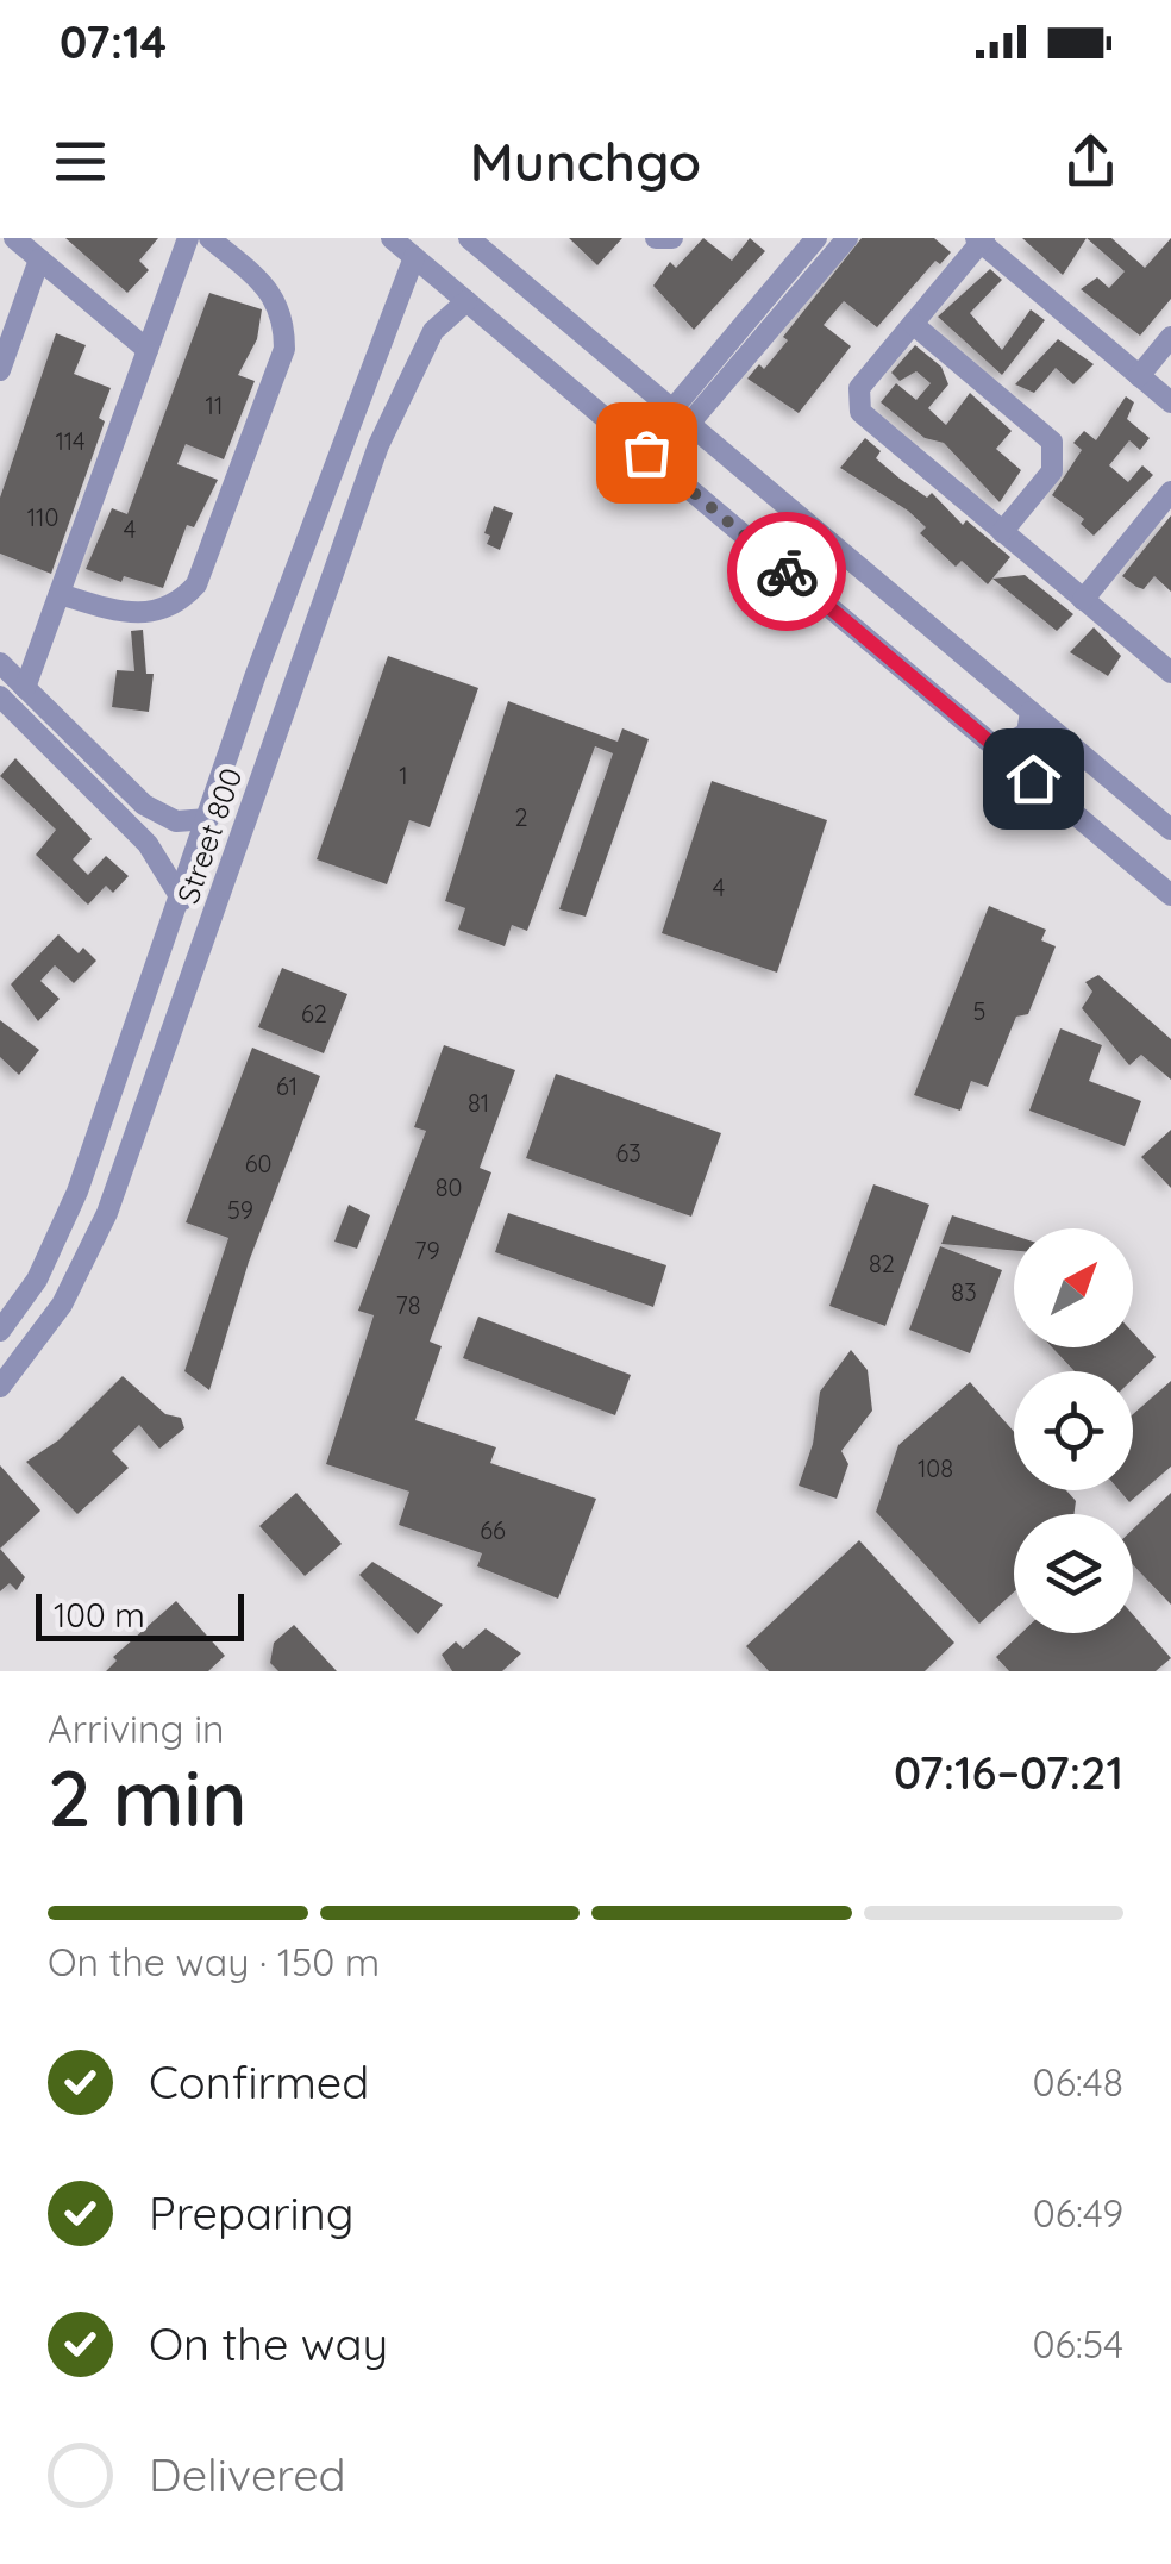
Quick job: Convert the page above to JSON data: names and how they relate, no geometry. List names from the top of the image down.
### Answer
{
  "streets": {
    "street": ["Street 800"]
  },
  "house_numbers": [
    "11",
    "114",
    "110",
    "4",
    "1",
    "2",
    "4",
    "5",
    "62",
    "61",
    "81",
    "63",
    "60",
    "80",
    "59",
    "79",
    "82",
    "83",
    "78",
    "108",
    "66"
  ],
  "scale_bar": "100 m",
  "north": "top right",
  "page": {
    "status": "07:14",
    "header": "Munchgo",
    "scale": "100 m",
    "heading": ["2 min", "Arriving in", "07:16–07:21"],
    "bar": "On the way · 150 m",
    "list": [
      ["Confirmed", "06:48"],
      ["Preparing", "06:49"],
      ["On the way", "06:54"],
      "Delivered"
    ]
  }
}
